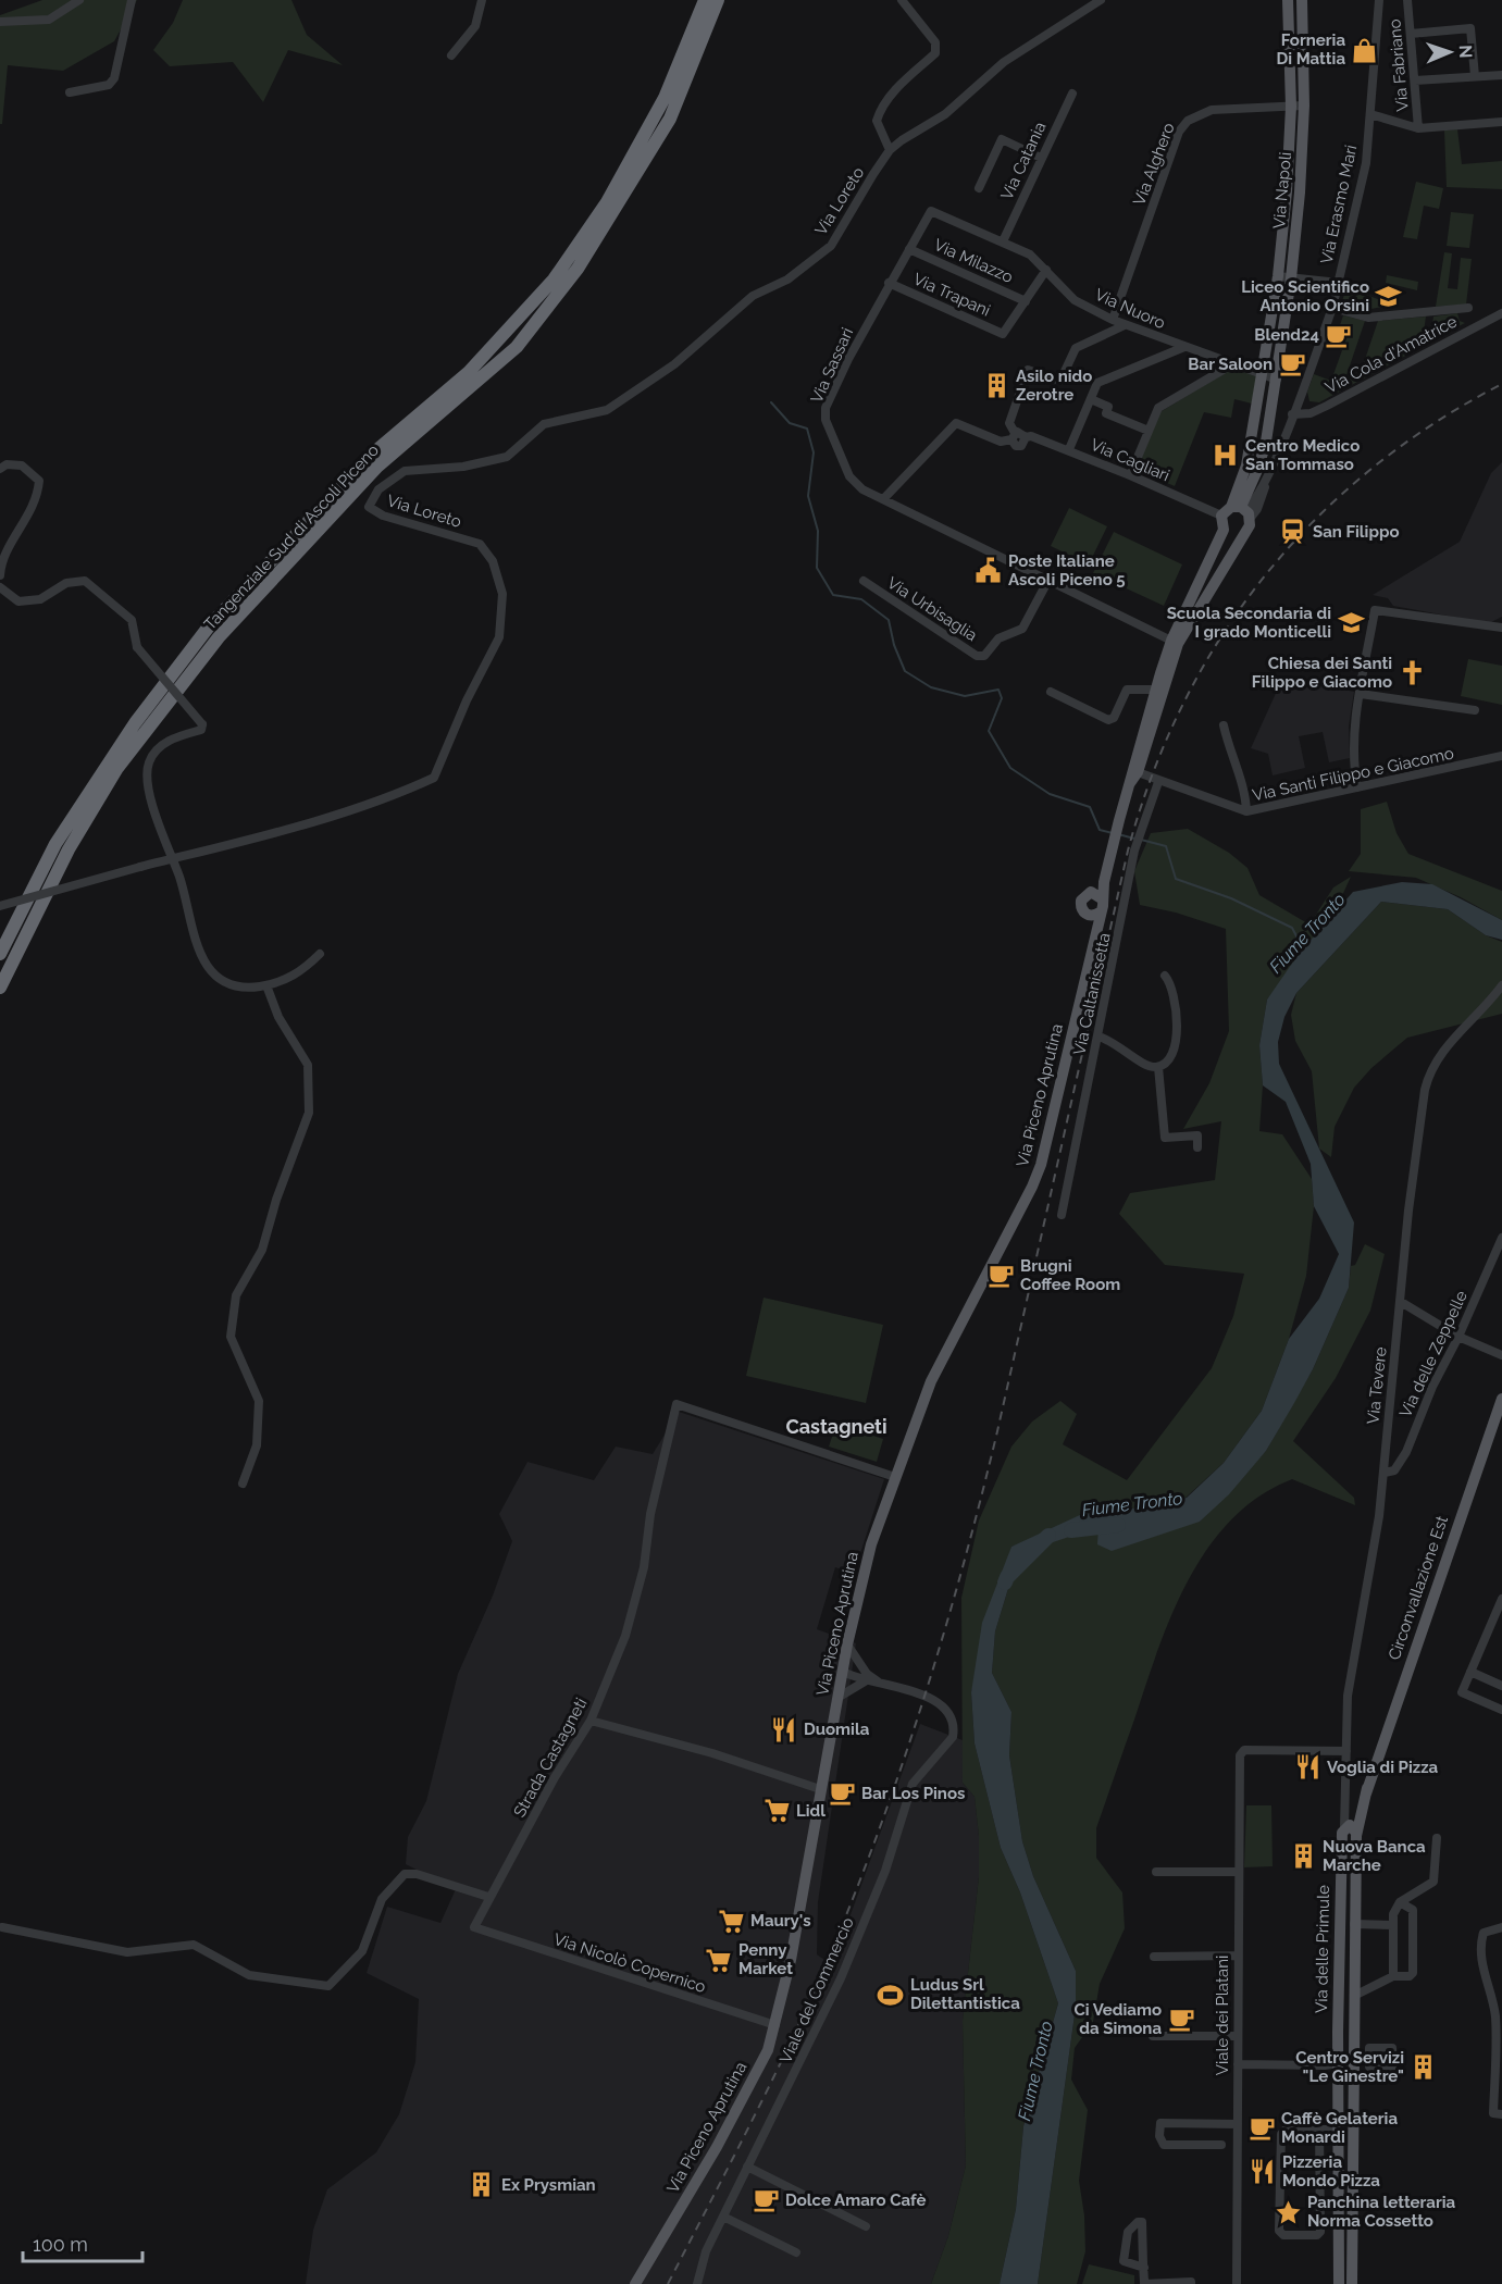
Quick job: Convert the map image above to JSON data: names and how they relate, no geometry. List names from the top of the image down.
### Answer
{
  "streets": {
    "highway": ["Tangenziale Sud di Ascoli Piceno"],
    "main road": [
      "Via Napoli",
      "Via Erasmo Mari",
      "Via Piceno Aprutina",
      "Circonvallazione Est",
      "Via delle Primule"
    ],
    "street": [
      "Via Fabriano",
      "Via Catania",
      "Via Alghero",
      "Via Loreto",
      "Via Milazzo",
      "Via Trapani",
      "Via Nuoro",
      "Via Cola d'Amatrice",
      "Via Sassari",
      "Via Cagliari",
      "Via Urbisaglia",
      "Via Santi Filippo e Giacomo",
      "Via Caltanissetta",
      "Via delle Zeppelle",
      "Via Tevere",
      "Strada Castagneti",
      "Via Nicolò Copernico",
      "Viale del Commercio",
      "Viale dei Platani"
    ]
  },
  "crossings": [
    ["Via Catania", "Via Nuoro"],
    ["Via Alghero", "Via Napoli"],
    ["Via Alghero", "Via Nuoro"],
    ["Via Napoli", "Via Erasmo Mari"],
    ["Via Napoli", "Via Nuoro"],
    ["Via Napoli", "Via Cagliari"],
    ["Via Erasmo Mari", "Via Cola d'Amatrice"],
    ["Via Erasmo Mari", "Via Sassari"],
    ["Via Erasmo Mari", "Via Cagliari"],
    ["Via Erasmo Mari", "Via Santi Filippo e Giacomo"],
    ["Via Milazzo", "Via Trapani"],
    ["Via Milazzo", "Via Sassari"],
    ["Via Trapani", "Via Sassari"],
    ["Via Nuoro", "Via Sassari"],
    ["Via Sassari", "Via Cagliari"],
    ["Via Sassari", "Via Urbisaglia"],
    ["Via Santi Filippo e Giacomo", "Via Caltanissetta"],
    ["Via Piceno Aprutina", "Strada Castagneti"],
    ["Via Piceno Aprutina", "Via Nicolò Copernico"],
    ["Via Piceno Aprutina", "Viale del Commercio"],
    ["Via delle Zeppelle", "Via Tevere"],
    ["Via Tevere", "Circonvallazione Est"],
    ["Via Tevere", "Via delle Primule"],
    ["Via Tevere", "Viale dei Platani"],
    ["Circonvallazione Est", "Via delle Primule"],
    ["Strada Castagneti", "Via Nicolò Copernico"]
  ],
  "districts": ["Castagneti"],
  "water": ["Fiume Tronto"],
  "places": {
    "shop": ["Forneria Di Mattia"],
    "school or university": ["Liceo Scientifico Antonio Orsini", "Scuola Secondaria di I grado Monticelli"],
    "cafe": [
      "Blend24",
      "Bar Saloon",
      "Brugni Coffee Room",
      "Bar Los Pinos",
      "Ci Vediamo da Simona",
      "Caffè Gelateria Monardi",
      "Dolce Amaro Cafè"
    ],
    "building": [
      "Asilo nido Zerotre",
      "Nuova Banca Marche",
      "Centro Servizi \"Le Ginestre\"",
      "Ex Prysmian"
    ],
    "hospital": ["Centro Medico San Tommaso"],
    "station": ["San Filippo"],
    "public building": ["Poste Italiane Ascoli Piceno 5"],
    "church": ["Chiesa dei Santi Filippo e Giacomo"],
    "restaurant": ["Duomila", "Voglia di Pizza", "Pizzeria Mondo Pizza"],
    "supermarket": ["Lidl", "Maury's", "Penny Market"],
    "sports": ["Ludus Srl Dilettantistica"],
    "place": ["Panchina letteraria Norma Cossetto"]
  },
  "scale_bar": "100 m",
  "north": "right"
}
